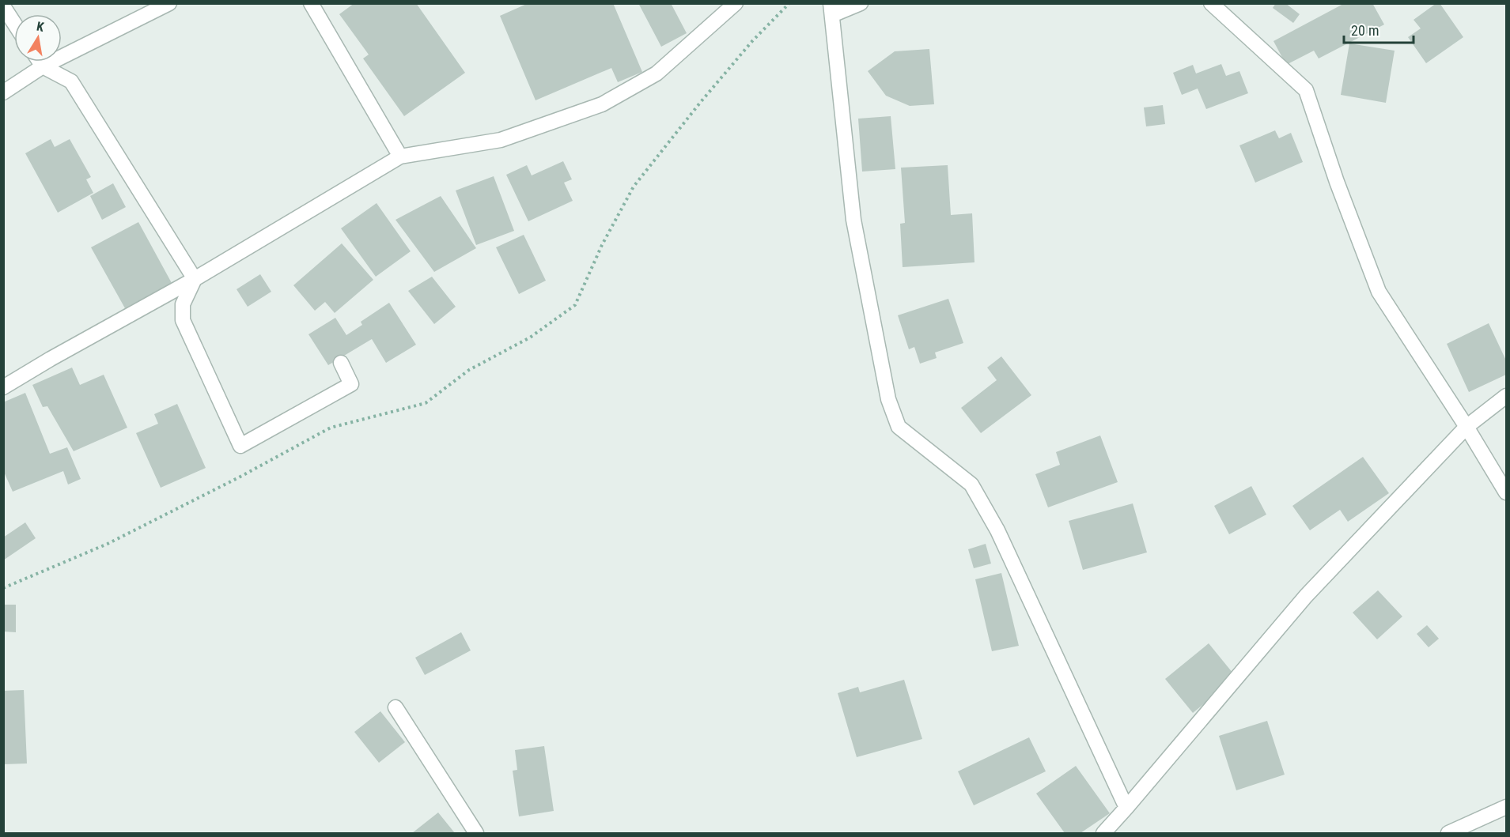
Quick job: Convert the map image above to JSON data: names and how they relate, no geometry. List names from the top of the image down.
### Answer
{
  "scale_bar": "20 m",
  "north": "top"
}
